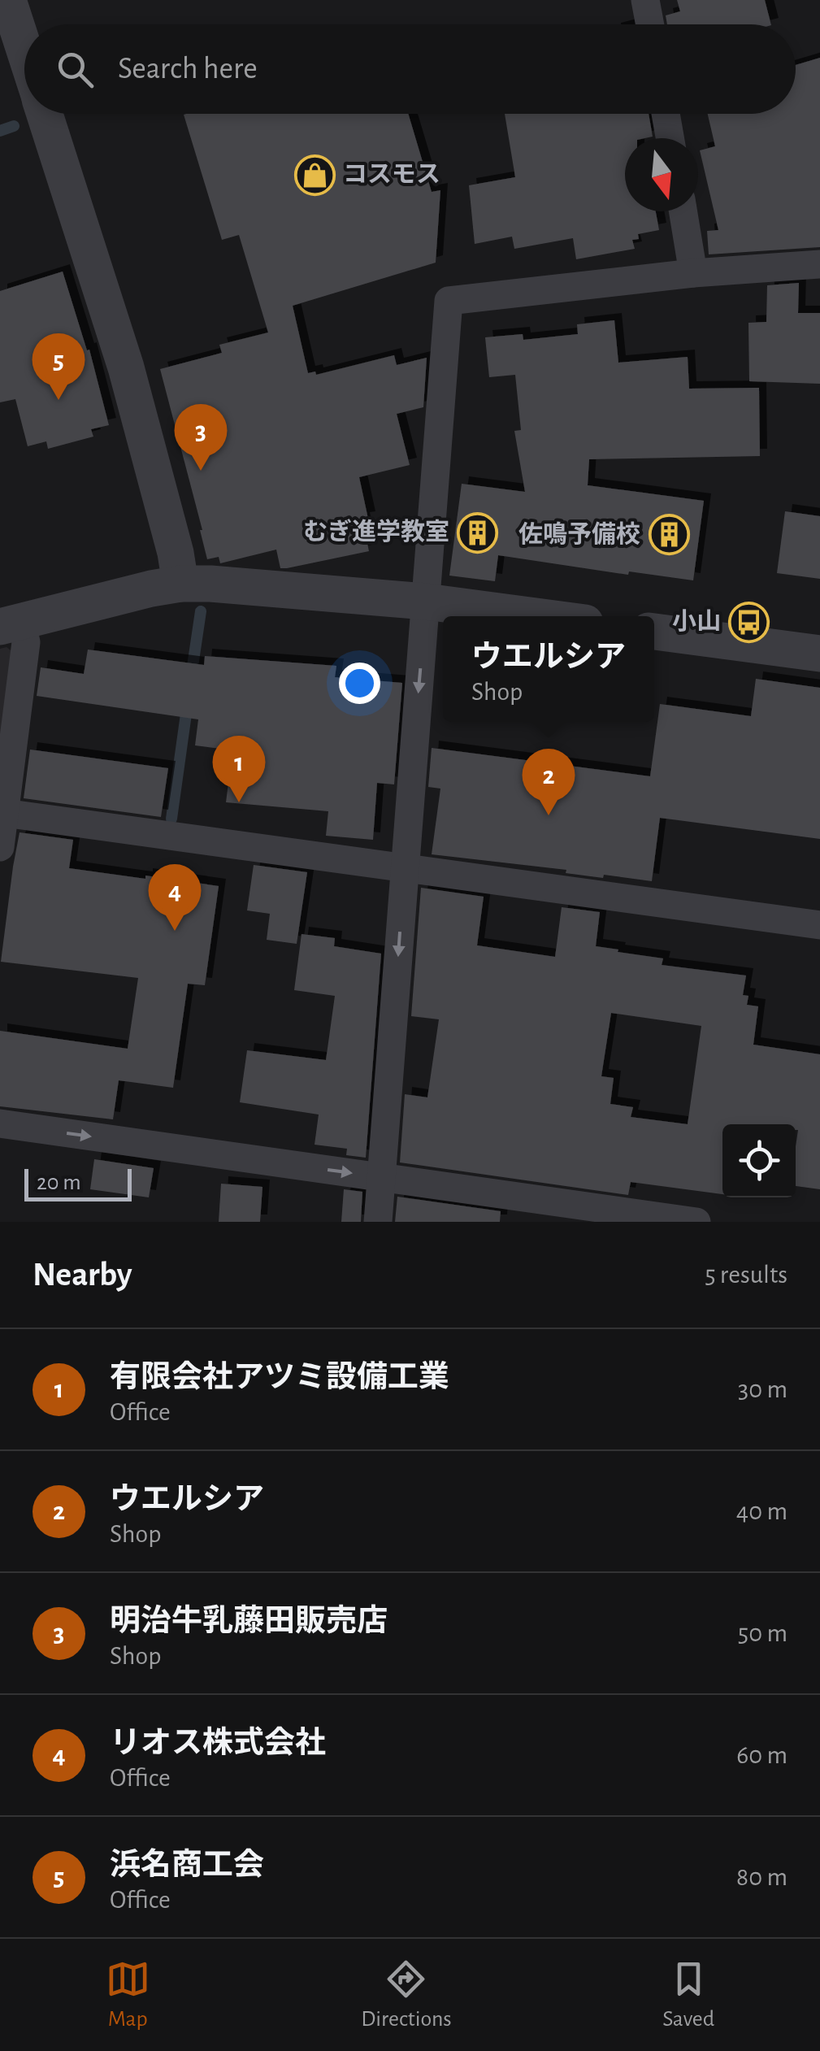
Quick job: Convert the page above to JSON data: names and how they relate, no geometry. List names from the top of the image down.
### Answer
{
  "places": {
    "shop": ["コスモス"],
    "building": ["むぎ進学教室", "佐鳴予備校"],
    "bus stop": ["小山"]
  },
  "scale_bar": "20 m",
  "north": "bottom",
  "page": {
    "search": "Search here",
    "pins": [
      "5",
      "3",
      "1",
      "2",
      "4"
    ],
    "popup": ["ウエルシア", "Shop"],
    "scale": "20 m",
    "heading": ["Nearby", "5 results"],
    "list": [
      {
        "mark": "1",
        "name": "有限会社アツミ設備工業",
        "note": "Office",
        "value": "30 m"
      },
      {
        "mark": "2",
        "name": "ウエルシア",
        "note": "Shop",
        "value": "40 m"
      },
      {
        "mark": "3",
        "name": "明治牛乳藤田販売店",
        "note": "Shop",
        "value": "50 m"
      },
      {
        "mark": "4",
        "name": "リオス株式会社",
        "note": "Office",
        "value": "60 m"
      },
      {
        "mark": "5",
        "name": "浜名商工会",
        "note": "Office",
        "value": "80 m"
      }
    ],
    "nav": ["Map", "Directions", "Saved"]
  }
}
